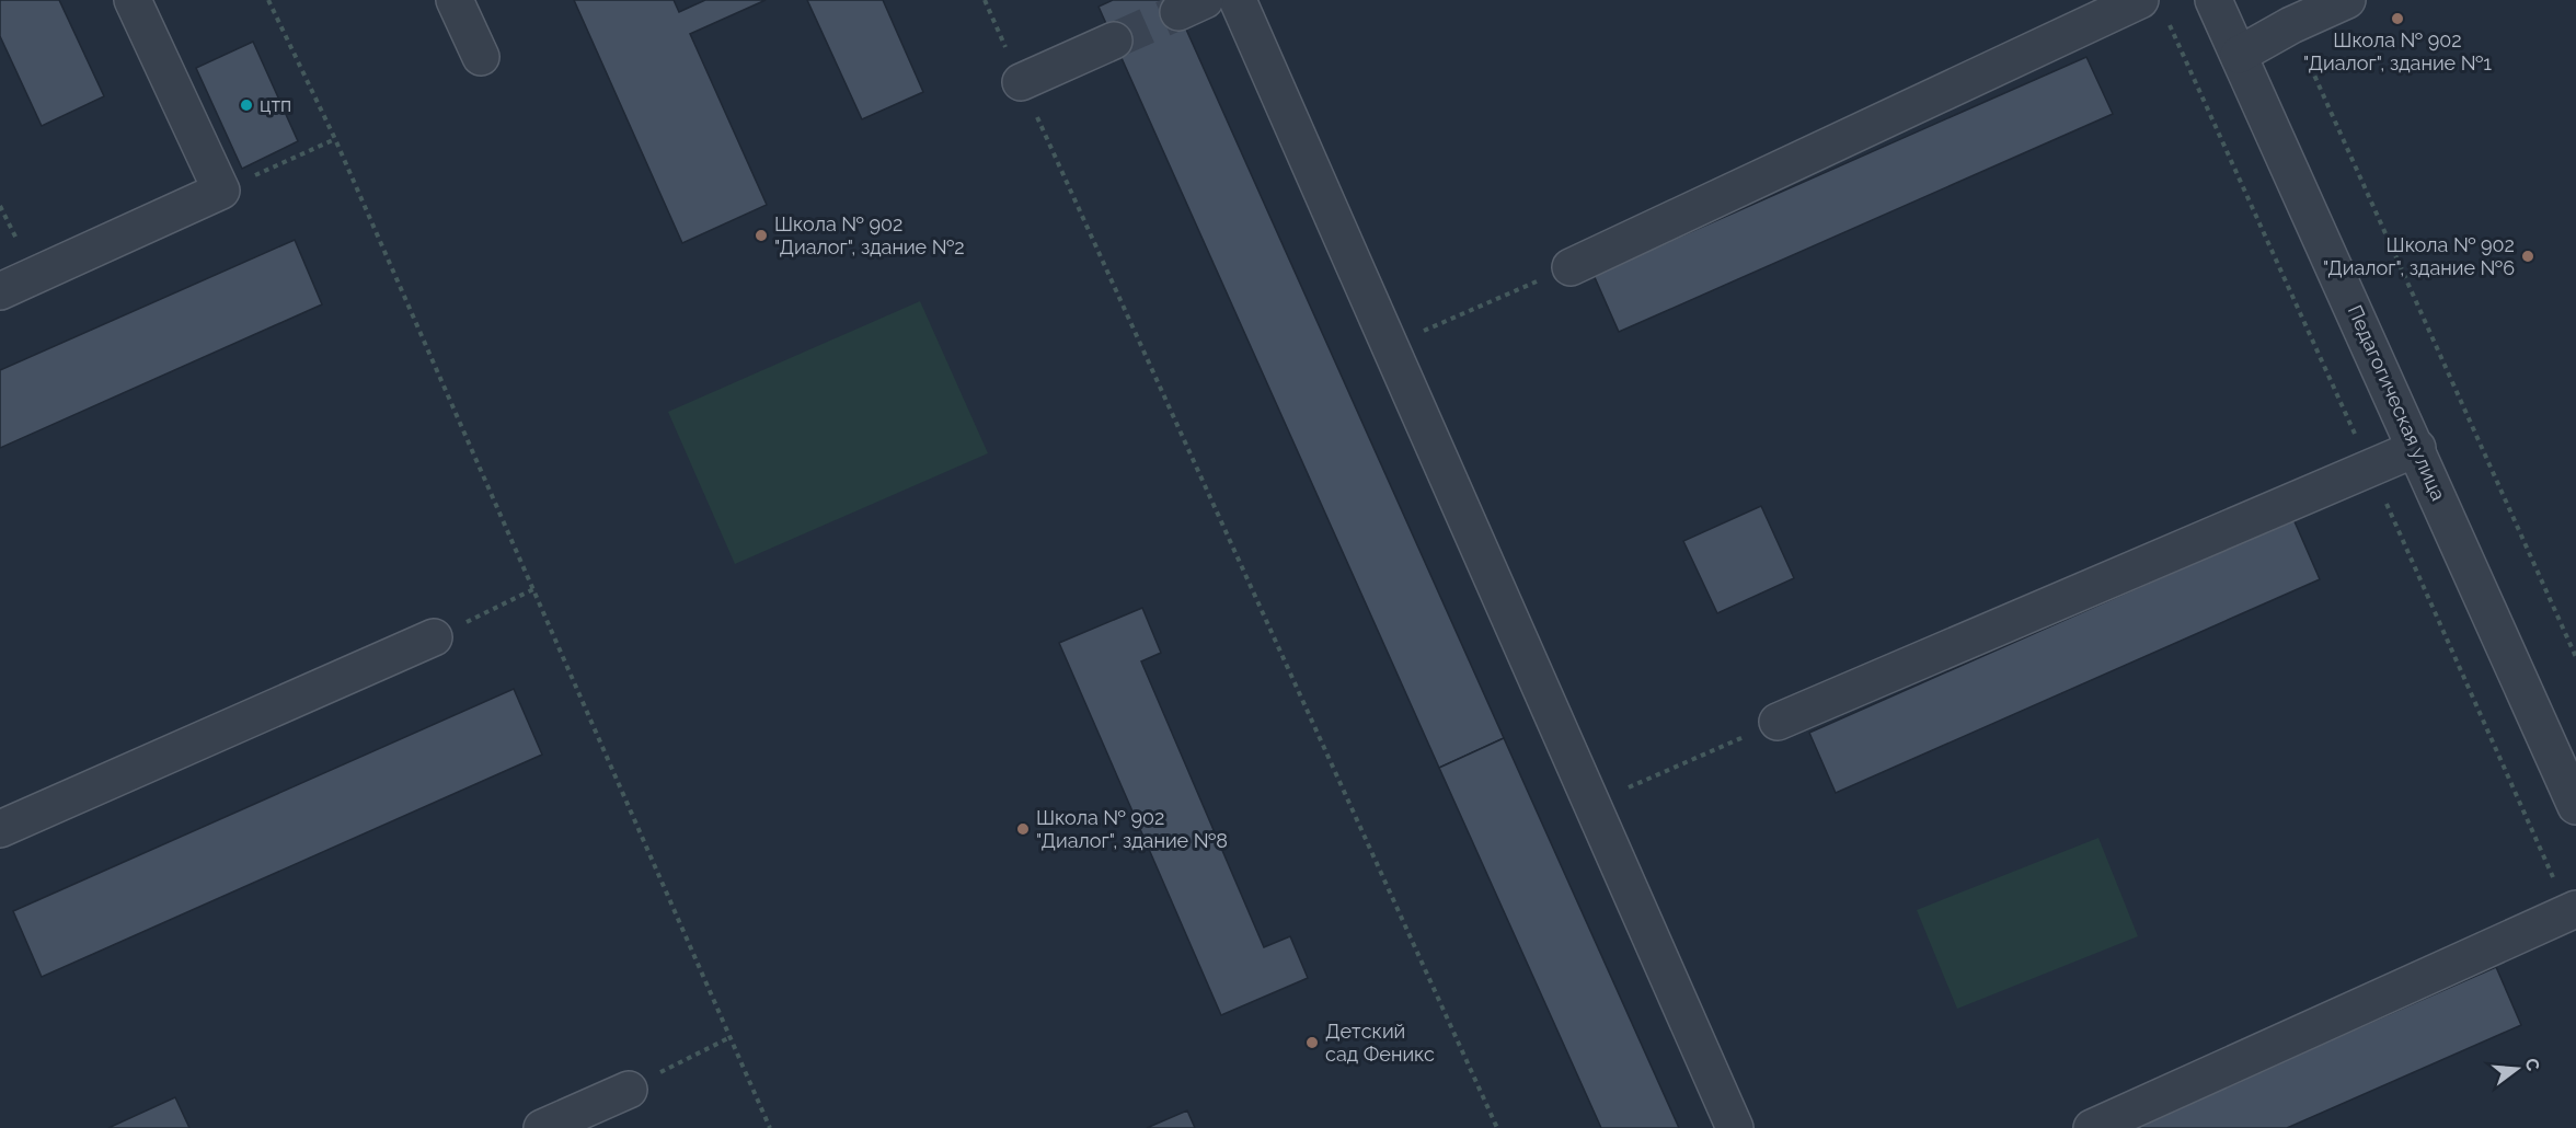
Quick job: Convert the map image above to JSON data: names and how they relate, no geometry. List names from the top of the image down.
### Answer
{
  "streets": {
    "street": ["Педагогическая улица"]
  },
  "places": [
    "Школа № 902 \"Диалог\", здание №1",
    "цтп",
    "Школа № 902 \"Диалог\", здание №2",
    "Школа № 902 \"Диалог\", здание №6",
    "Школа № 902 \"Диалог\", здание №8",
    "Детский сад Феникс"
  ],
  "north": "right"
}
